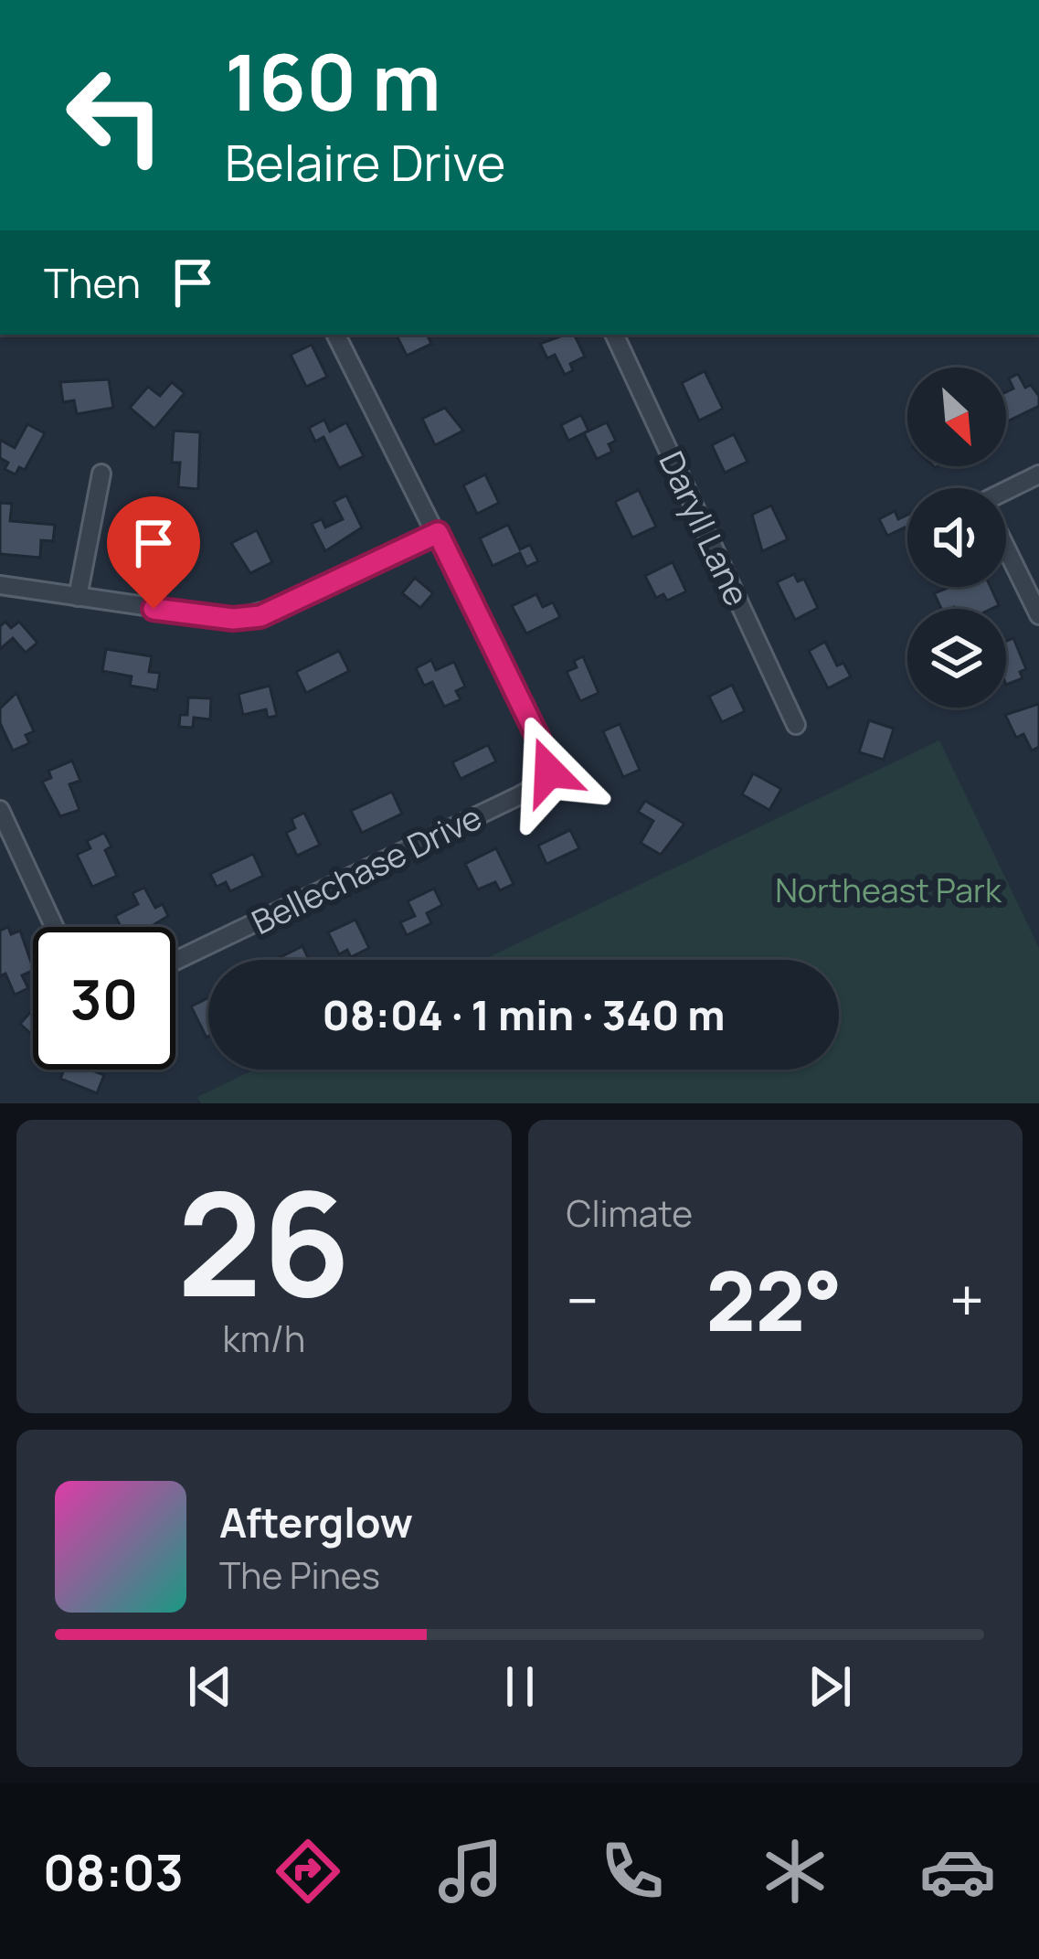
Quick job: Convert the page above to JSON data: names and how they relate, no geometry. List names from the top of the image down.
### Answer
{
  "streets": {
    "street": ["Daryll Lane", "Bellechase Drive"]
  },
  "parks": ["Northeast Park"],
  "north": "bottom right",
  "page": {
    "turn": ["160 m", "Belaire Drive"],
    "then": "Then",
    "limit": "30",
    "trip": "08:04 · 1 min · 340 m",
    "tile": [
      ["26", "km/h"],
      "Climate"
    ],
    "heat": ["−", "22°", "+"],
    "song": ["Afterglow", "The Pines"],
    "tabs": "08:03"
  }
}
